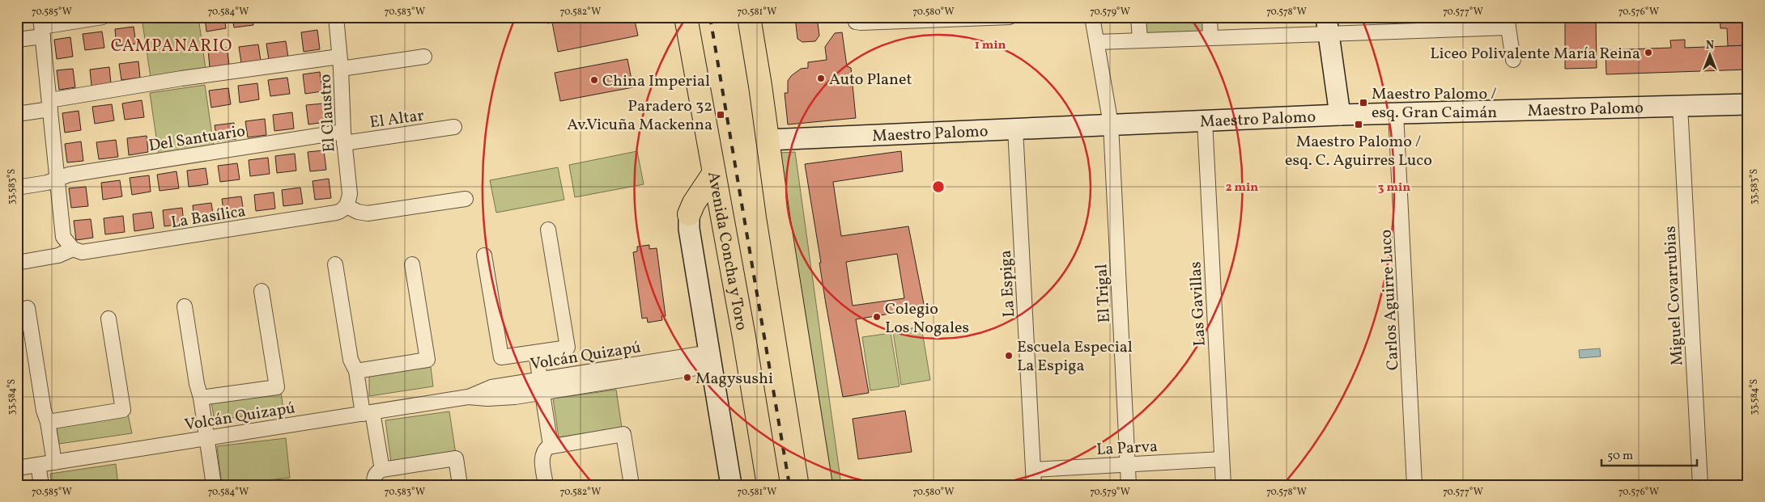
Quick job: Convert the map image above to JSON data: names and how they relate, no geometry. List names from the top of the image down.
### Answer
{
  "streets": {
    "main road": ["Avenida Concha y Toro"],
    "street": [
      "Maestro Palomo",
      "El Claustro",
      "El Altar",
      "Del Santuario",
      "La Basílica",
      "La Espiga",
      "El Trigal",
      "Miguel Covarrubias",
      "Carlos Aguirre Luco",
      "Las Gavillas",
      "Volcán Quizapú",
      "La Parva"
    ]
  },
  "crossings": [
    ["Maestro Palomo", "La Espiga"],
    ["Maestro Palomo", "El Trigal"],
    ["Maestro Palomo", "Miguel Covarrubias"],
    ["Maestro Palomo", "Carlos Aguirre Luco"],
    ["Maestro Palomo", "Las Gavillas"],
    ["El Claustro", "El Altar"],
    ["El Claustro", "Del Santuario"],
    ["El Claustro", "La Basílica"],
    ["El Altar", "Del Santuario"],
    ["Avenida Concha y Toro", "Volcán Quizapú"],
    ["La Espiga", "La Parva"],
    ["El Trigal", "La Parva"],
    ["Las Gavillas", "La Parva"]
  ],
  "districts": ["CAMPANARIO"],
  "places": {
    "other": [
      "Liceo Polivalente María Reina",
      "Auto Planet",
      "China Imperial",
      "Colegio Los Nogales",
      "Escuela Especial La Espiga",
      "Magysushi"
    ],
    "transit": ["Maestro Palomo / esq. Gran Caimán", "Paradero 32 Av.Vicuña Mackenna", "Maestro Palomo / esq. C. Aguirres Luco"]
  },
  "scale_bar": "50 m",
  "north": "top",
  "coordinates": [
    "70.585°W",
    "70.584°W",
    "70.583°W",
    "70.582°W",
    "70.581°W",
    "70.580°W",
    "70.579°W",
    "70.578°W",
    "70.577°W",
    "70.576°W",
    "33.583°S",
    "33.584°S"
  ],
  "rings": ["1 min", "2 min", "3 min"]
}
